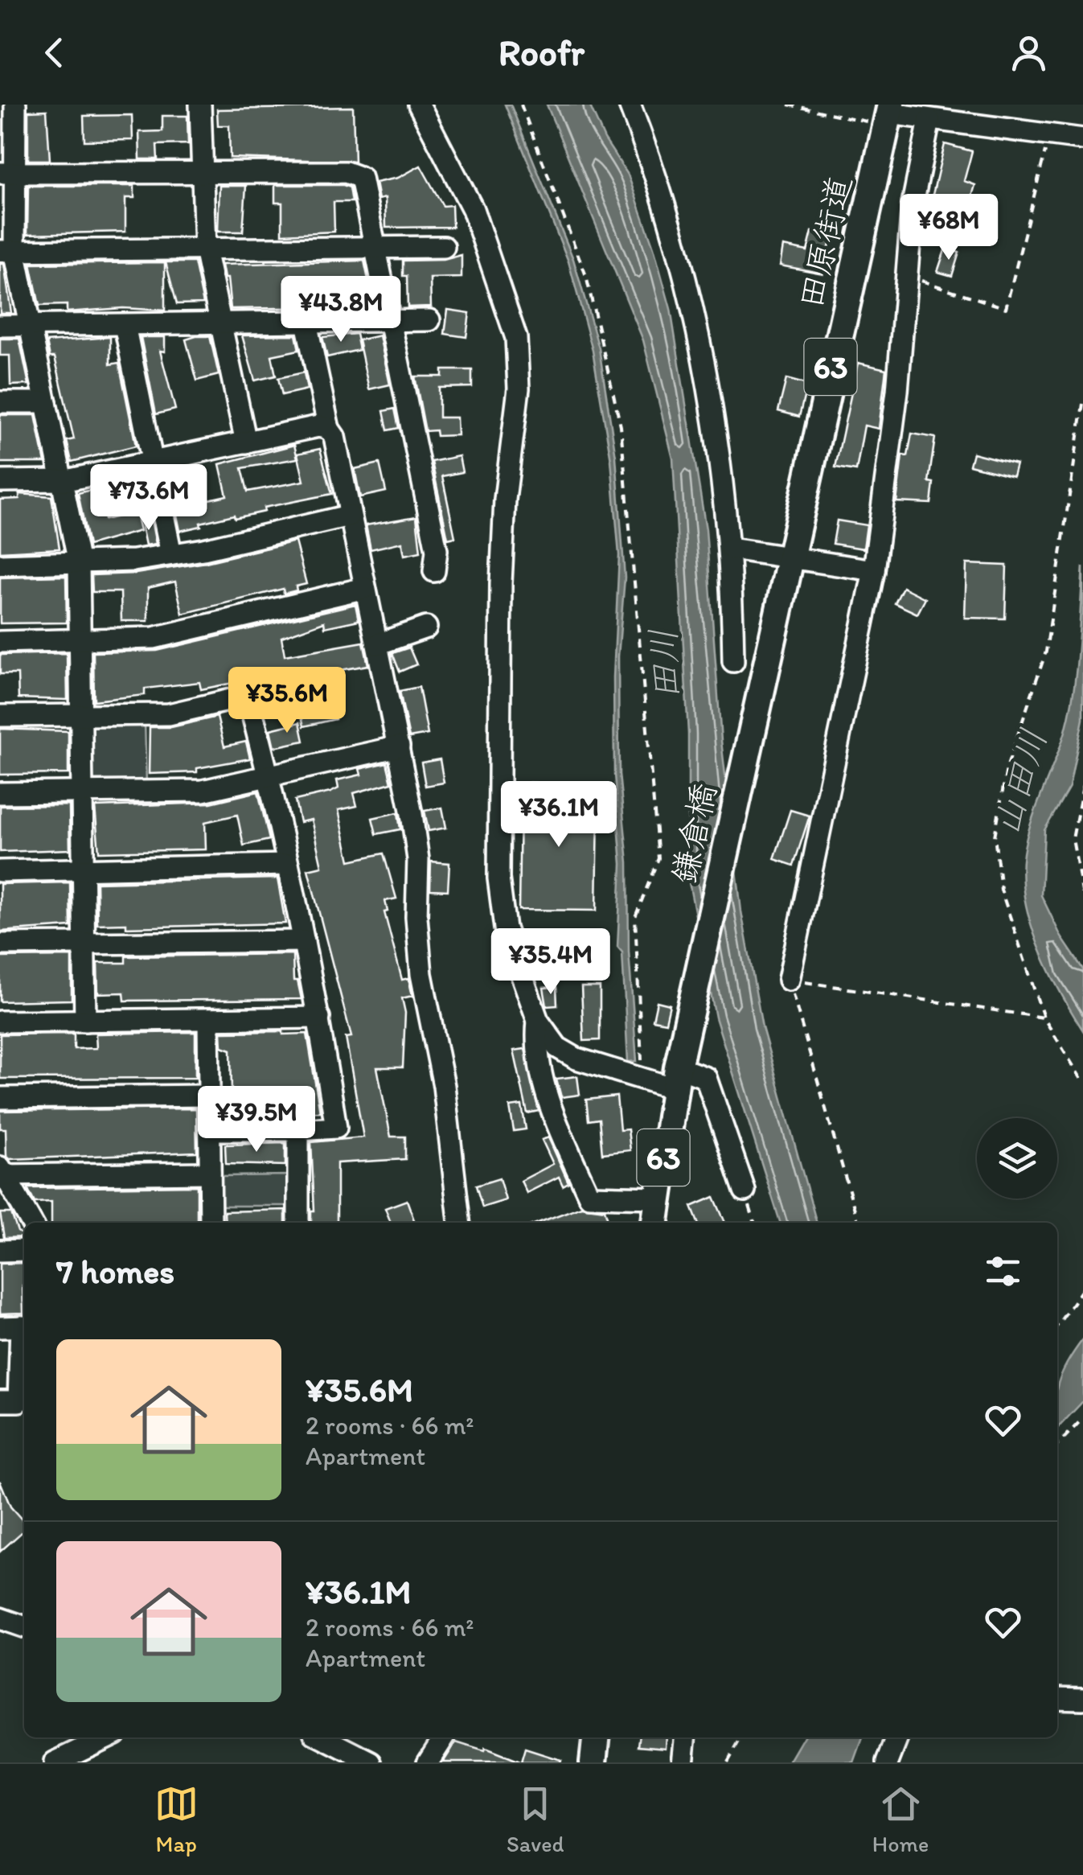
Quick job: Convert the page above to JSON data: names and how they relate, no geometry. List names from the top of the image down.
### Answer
{
  "streets": {
    "main road": ["田原街道", "63", "鎌倉橋"]
  },
  "crossings": [
    ["田原街道", "鎌倉橋"],
    ["63", "鎌倉橋"]
  ],
  "water": ["田川", "山田川"],
  "page": {
    "header": "Roofr",
    "price": [
      "¥68M",
      "¥43.8M",
      "¥73.6M",
      "¥35.6M",
      "¥36.1M",
      "¥35.4M",
      "¥39.5M"
    ],
    "heading": "7 homes",
    "list": [
      {
        "name": "¥35.6M",
        "note": "2 rooms · 66 m² · Apartment"
      },
      {
        "name": "¥36.1M",
        "note": "2 rooms · 66 m² · Apartment"
      }
    ],
    "tabs": ["Map", "Saved", "Home"]
  }
}
